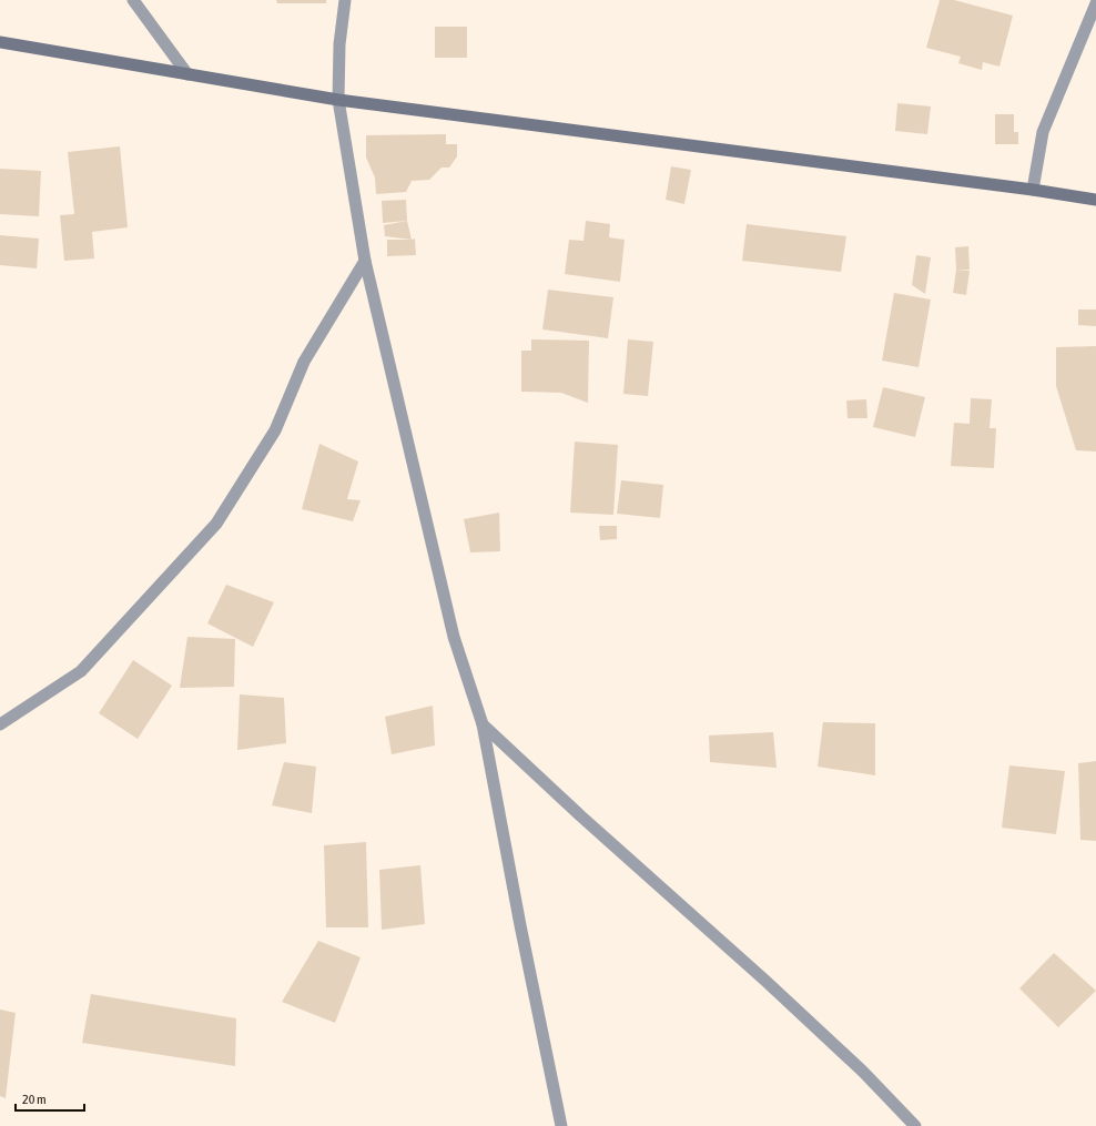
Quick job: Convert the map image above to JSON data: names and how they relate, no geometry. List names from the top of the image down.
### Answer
{
  "scale_bar": "20 m"
}
